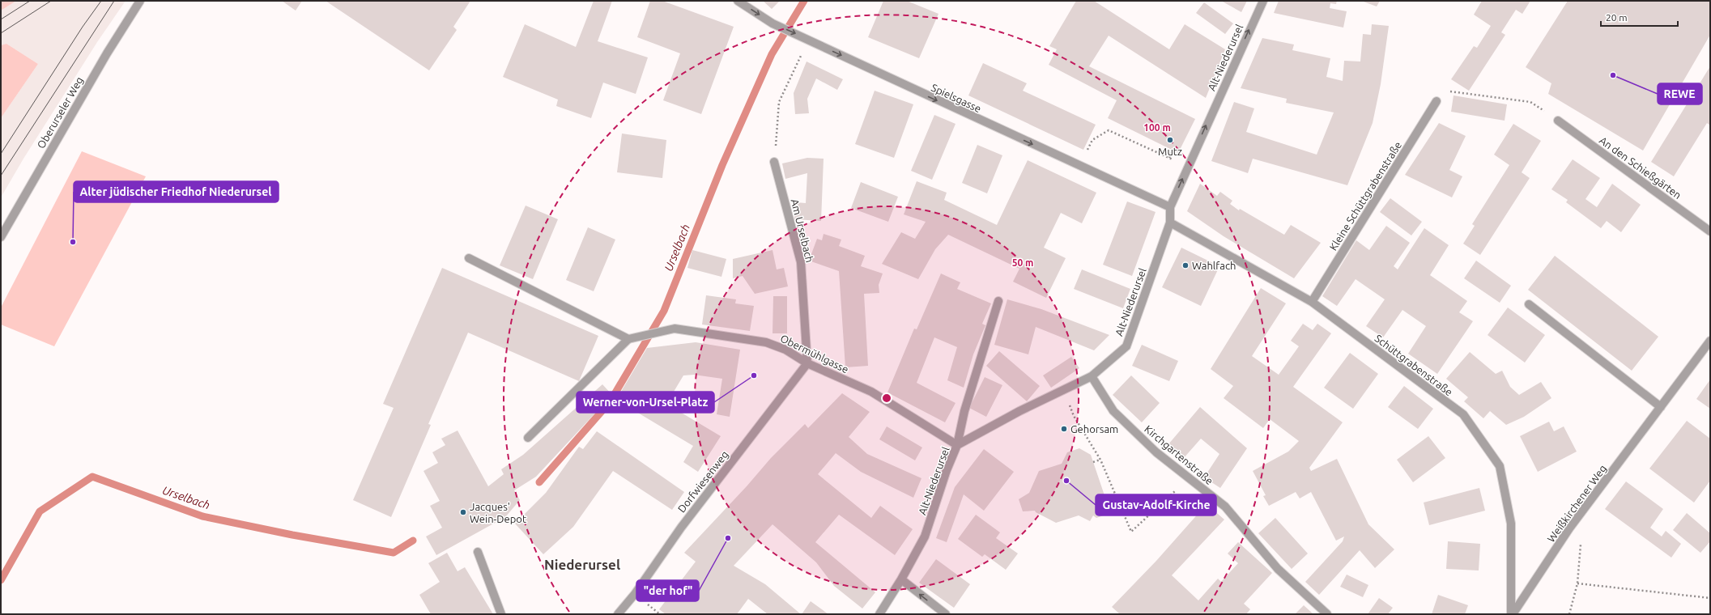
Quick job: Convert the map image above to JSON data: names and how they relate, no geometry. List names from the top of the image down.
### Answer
{
  "streets": {
    "street": [
      "Alt-Niederursel",
      "Spielsgasse",
      "Oberurseler Weg",
      "An den Schießgärten",
      "Kleine Schüttgrabenstraße",
      "Am Urselbach",
      "Obermühlgasse",
      "Schüttgrabenstraße",
      "Kirchgartenstraße",
      "Dorfwiesenweg",
      "Weißkirchener Weg"
    ]
  },
  "crossings": [
    ["Alt-Niederursel", "Spielsgasse"],
    ["Alt-Niederursel", "Obermühlgasse"],
    ["Alt-Niederursel", "Schüttgrabenstraße"],
    ["Alt-Niederursel", "Kirchgartenstraße"],
    ["Kleine Schüttgrabenstraße", "Schüttgrabenstraße"],
    ["Am Urselbach", "Obermühlgasse"],
    ["Am Urselbach", "Dorfwiesenweg"],
    ["Obermühlgasse", "Dorfwiesenweg"],
    ["Schüttgrabenstraße", "Weißkirchener Weg"]
  ],
  "one_way": ["Spielsgasse"],
  "districts": ["Niederursel"],
  "water": ["Urselbach"],
  "places": [
    "REWE",
    "Mutz",
    "Alter jüdischer Friedhof Niederursel",
    "Wahlfach",
    "Werner-von-Ursel-Platz",
    "Gehorsam",
    "Gustav-Adolf-Kirche",
    "Jacques' Wein-Depot",
    "\"der hof\""
  ],
  "scale_bar": "20 m",
  "rings": ["100 m", "50 m"]
}
